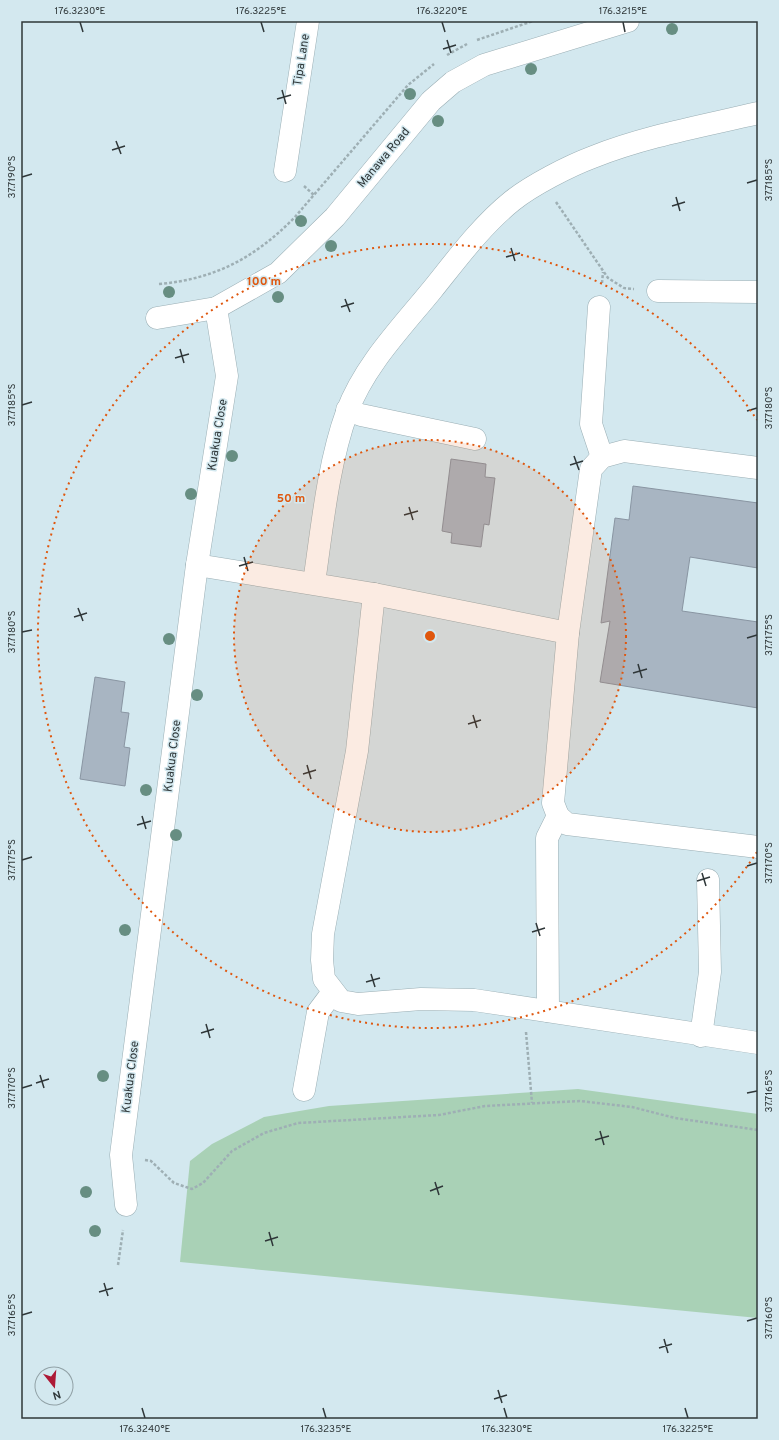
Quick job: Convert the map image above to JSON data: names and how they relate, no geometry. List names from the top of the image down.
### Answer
{
  "streets": {
    "street": ["Tipa Lane", "Manawa Road", "Kuakua Close"]
  },
  "crossings": [
    ["Manawa Road", "Kuakua Close"]
  ],
  "north": "bottom",
  "coordinates": [
    "176.3230°E",
    "176.3225°E",
    "176.3220°E",
    "176.3215°E",
    "37.7190°S",
    "37.7185°S",
    "37.7180°S",
    "37.7175°S",
    "37.7170°S",
    "37.7165°S",
    "37.7160°S",
    "176.3240°E",
    "176.3235°E"
  ],
  "rings": ["100 m", "50 m"]
}
